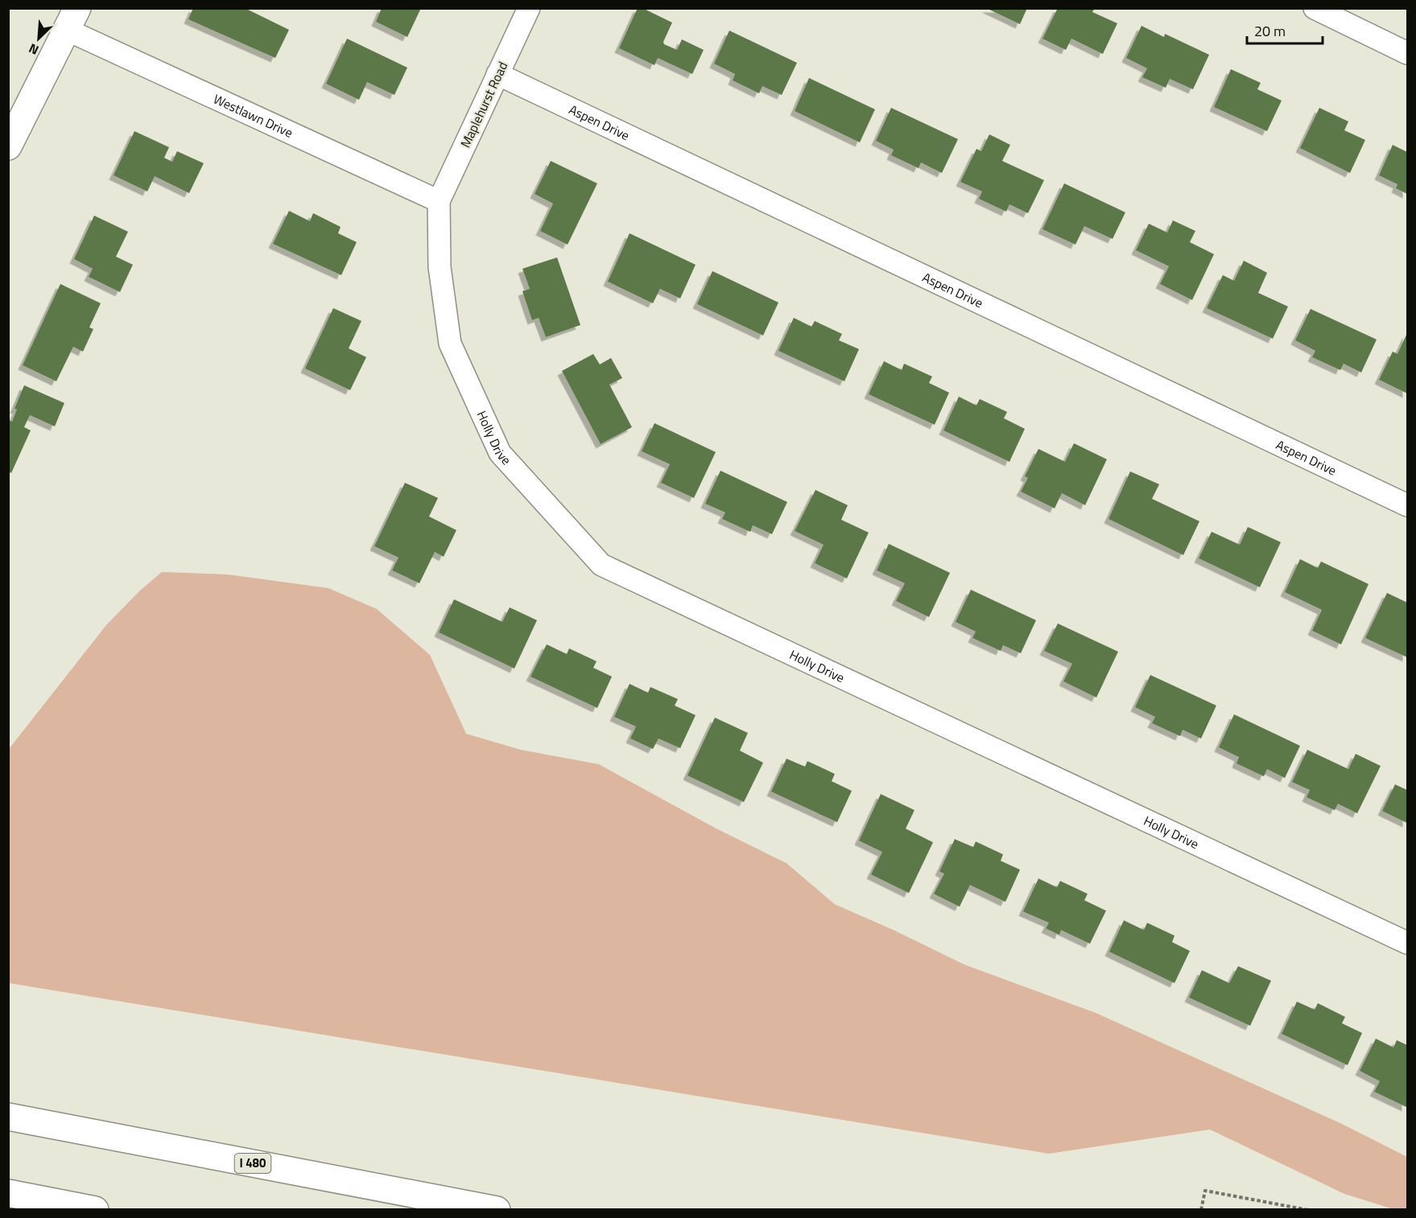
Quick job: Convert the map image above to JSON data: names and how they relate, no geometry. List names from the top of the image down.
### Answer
{
  "streets": {
    "main road": ["I 480"],
    "street": [
      "Maplehurst Road",
      "Westlawn Drive",
      "Aspen Drive",
      "Holly Drive"
    ]
  },
  "crossings": [
    ["Maplehurst Road", "Westlawn Drive"],
    ["Maplehurst Road", "Aspen Drive"],
    ["Maplehurst Road", "Holly Drive"],
    ["Westlawn Drive", "Holly Drive"]
  ],
  "scale_bar": "20 m",
  "north": "bottom left"
}
